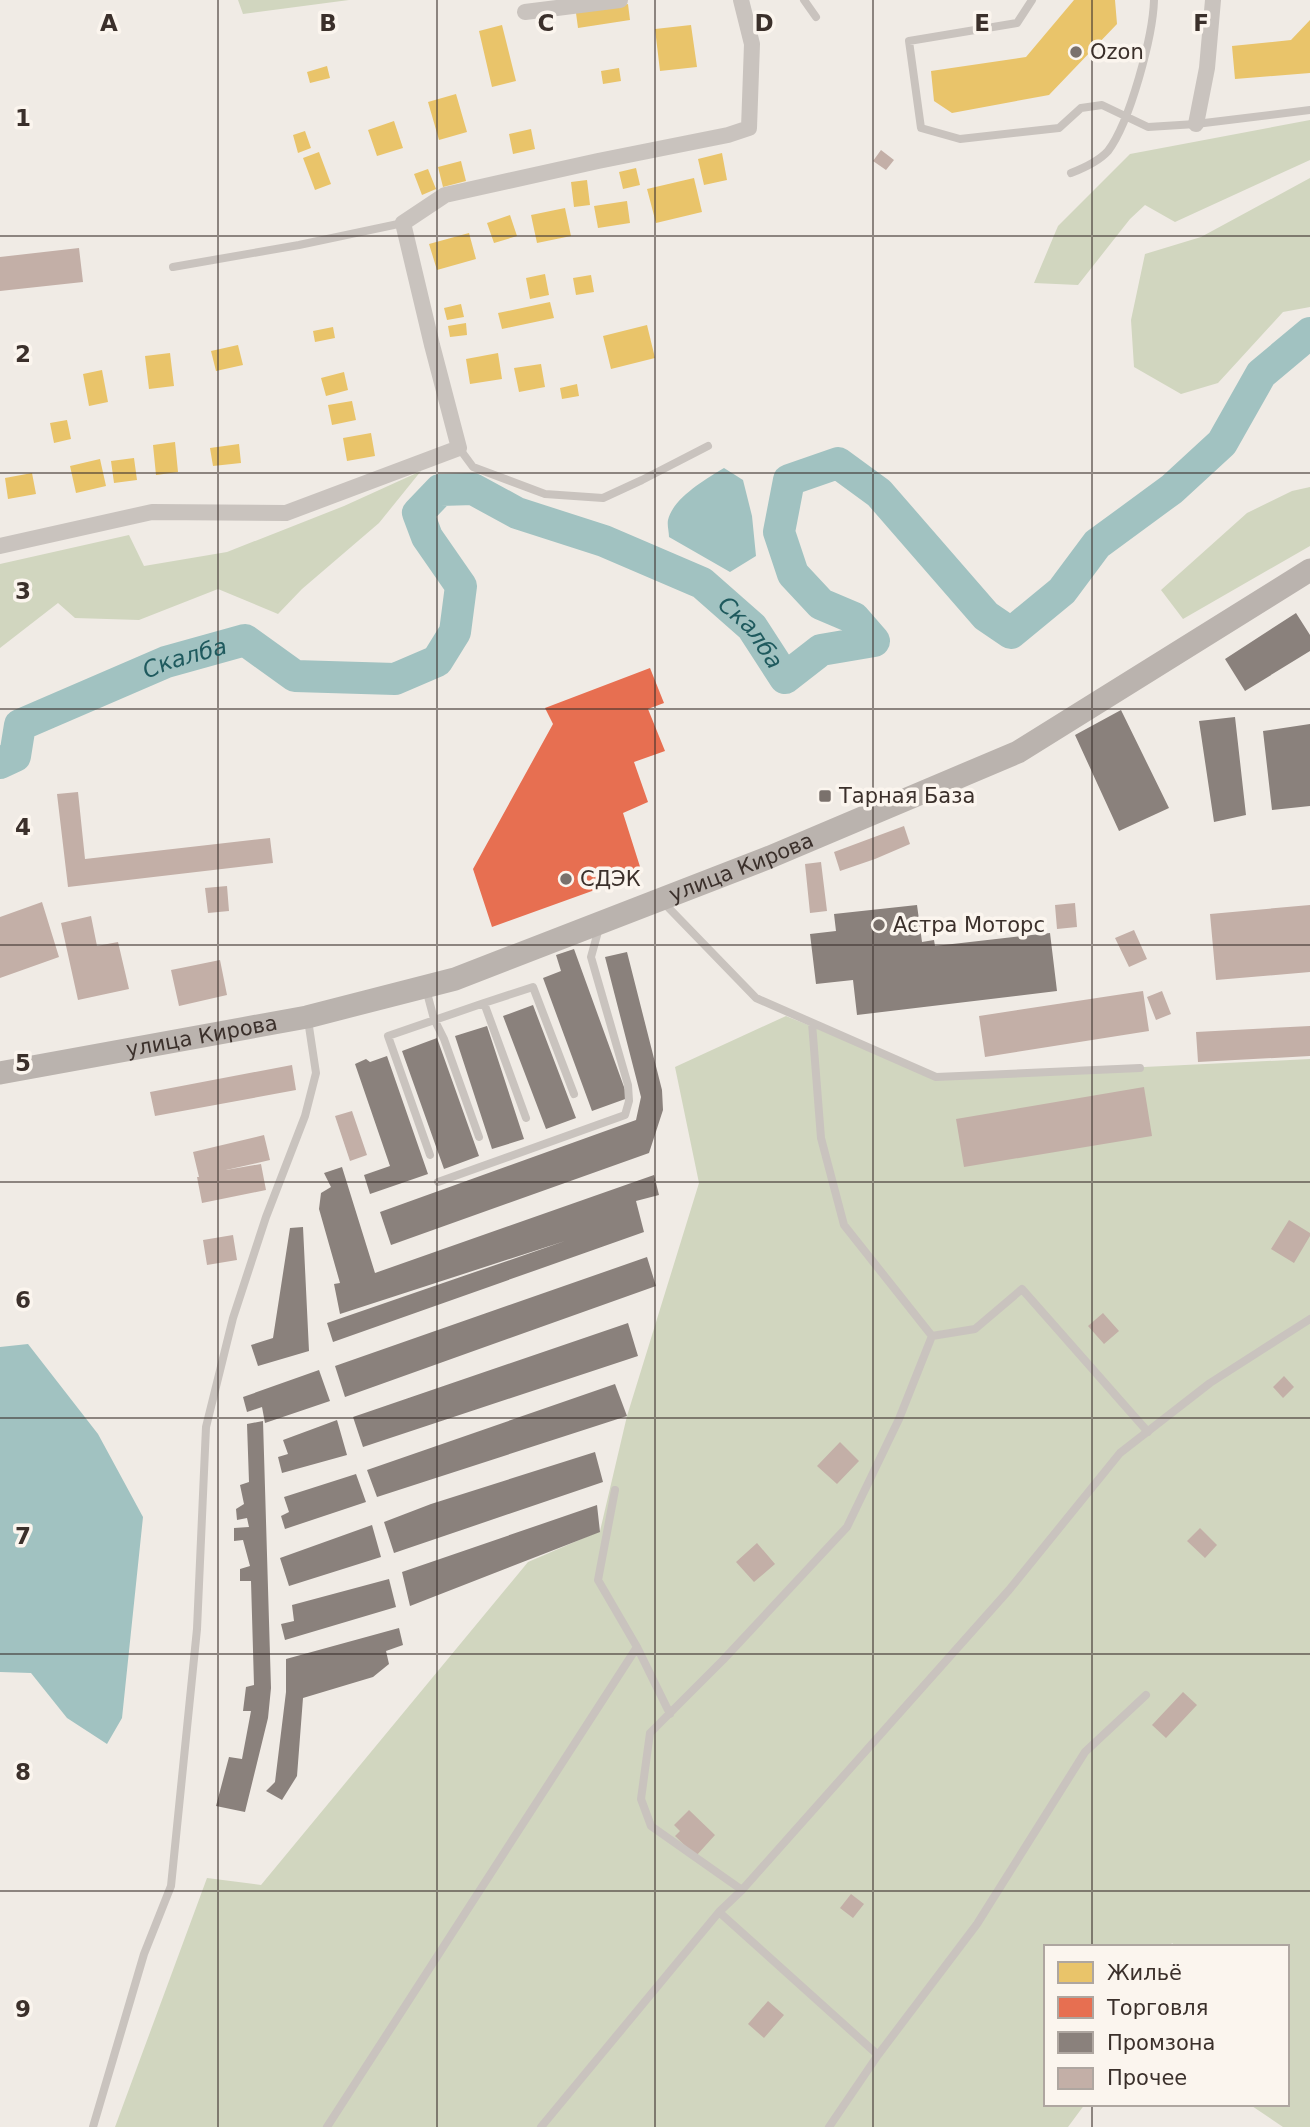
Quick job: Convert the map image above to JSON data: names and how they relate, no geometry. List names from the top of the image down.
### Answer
{
  "streets": {
    "street": ["улица Кирова"]
  },
  "water": ["Скалба"],
  "places": {
    "other": ["Ozon", "СДЭК", "Астра Моторс"],
    "transit": ["Тарная База"]
  },
  "legend": [
    "Жильё",
    "Торговля",
    "Промзона",
    "Прочее"
  ],
  "grid": {
    "columns": [
      "A",
      "B",
      "C",
      "D",
      "E",
      "F"
    ],
    "rows": [
      "1",
      "2",
      "3",
      "4",
      "5",
      "6",
      "7",
      "8",
      "9"
    ]
  }
}
